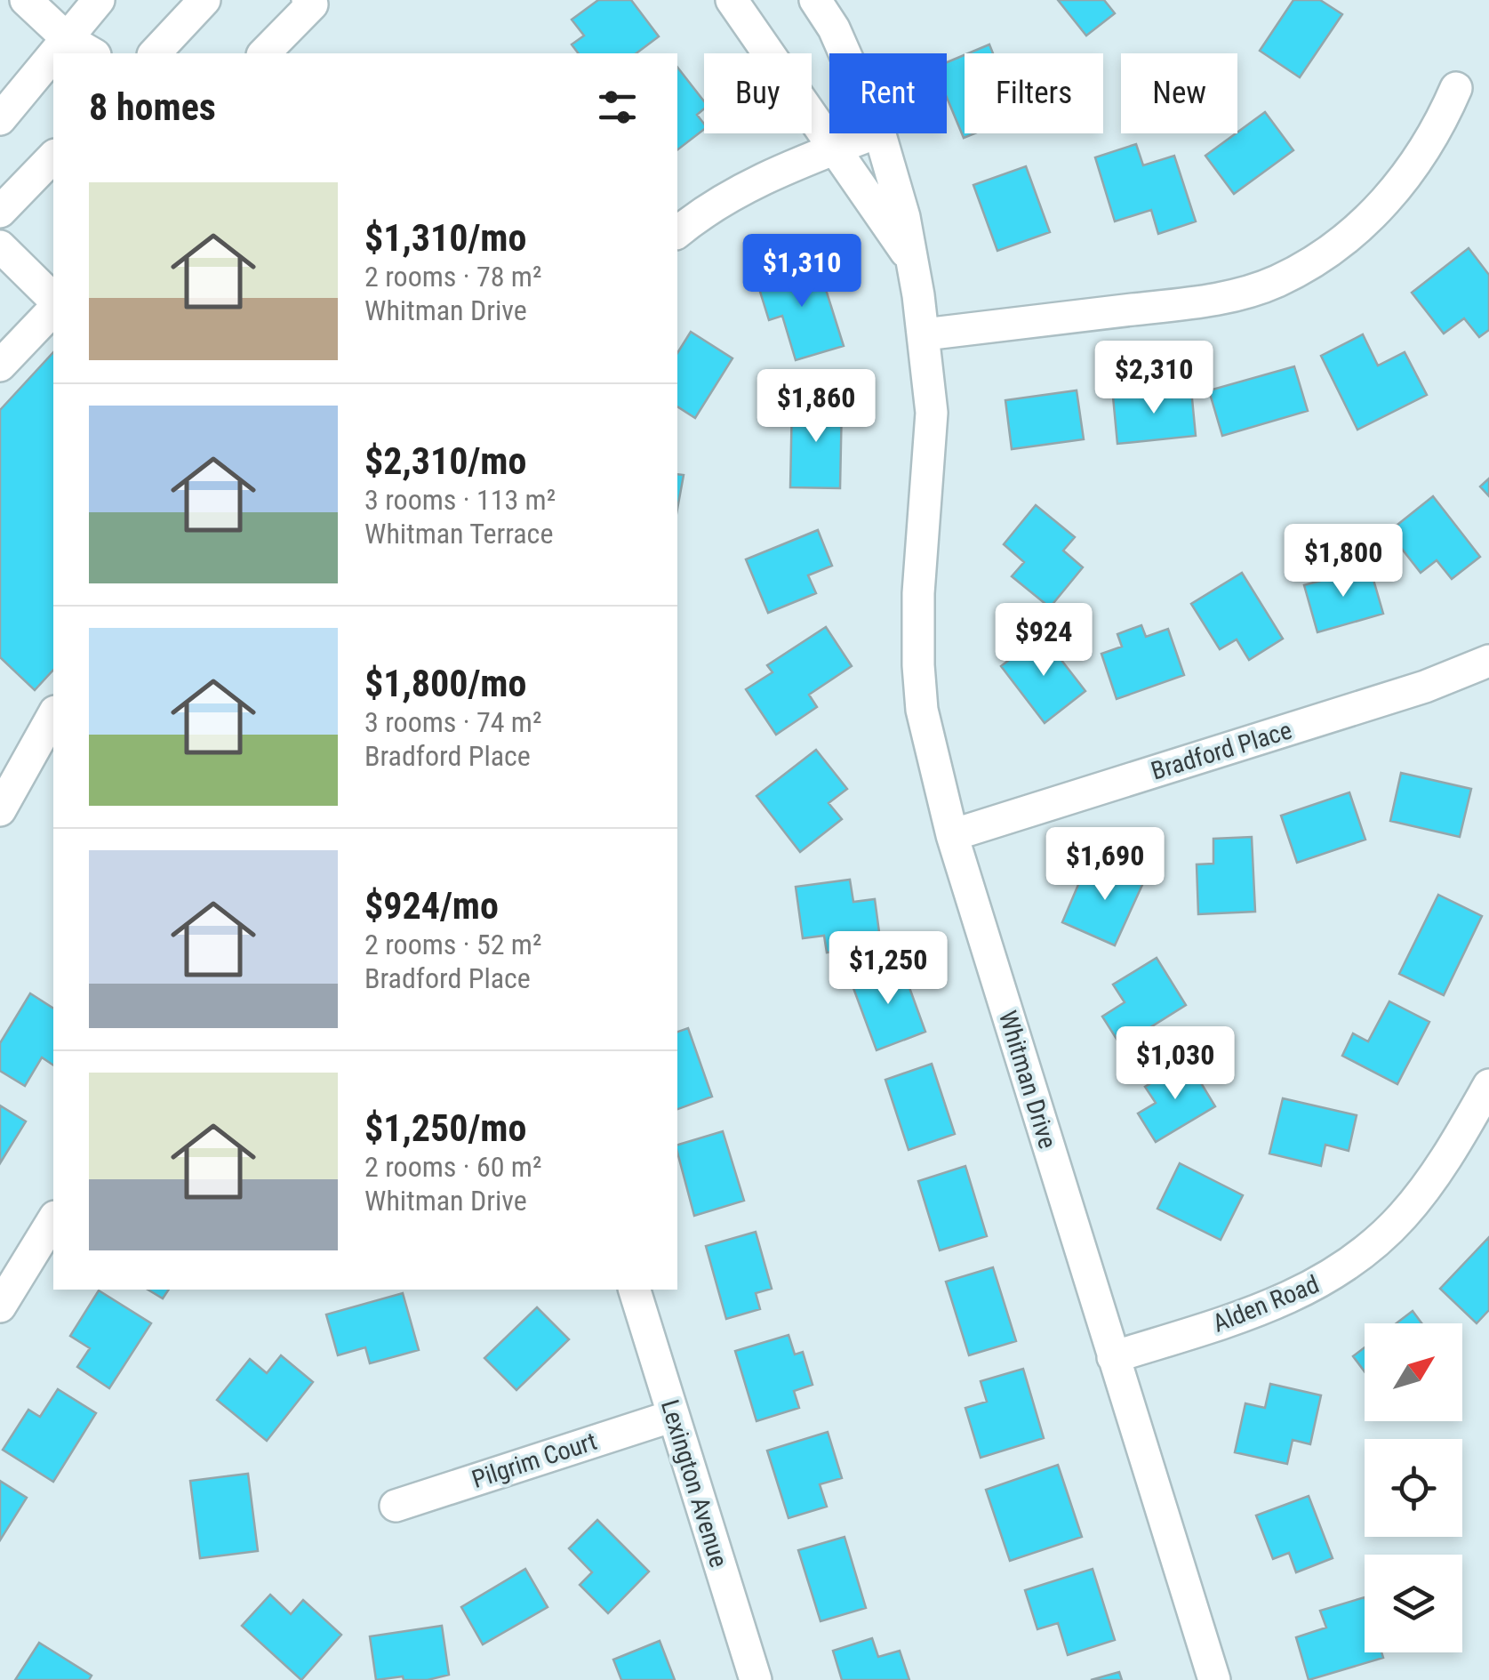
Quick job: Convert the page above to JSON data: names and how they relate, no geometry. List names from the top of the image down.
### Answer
{
  "streets": {
    "street": [
      "Bradford Place",
      "Whitman Drive",
      "Alden Road",
      "Pilgrim Court",
      "Lexington Avenue"
    ]
  },
  "crossings": [
    ["Bradford Place", "Whitman Drive"],
    ["Whitman Drive", "Alden Road"],
    ["Pilgrim Court", "Lexington Avenue"]
  ],
  "north": "top right",
  "page": {
    "chip": [
      "Buy",
      "Rent",
      "Filters",
      "New"
    ],
    "heading": "8 homes",
    "list": [
      {
        "name": "$1,310/mo",
        "note": "2 rooms · 78 m² · Whitman Drive"
      },
      {
        "name": "$2,310/mo",
        "note": "3 rooms · 113 m² · Whitman Terrace"
      },
      {
        "name": "$1,800/mo",
        "note": "3 rooms · 74 m² · Bradford Place"
      },
      {
        "name": "$924/mo",
        "note": "2 rooms · 52 m² · Bradford Place"
      },
      {
        "name": "$1,250/mo",
        "note": "2 rooms · 60 m² · Whitman Drive"
      }
    ],
    "price": [
      "$1,310",
      "$2,310",
      "$1,860",
      "$1,800",
      "$924",
      "$1,690",
      "$1,250",
      "$1,030"
    ]
  }
}
